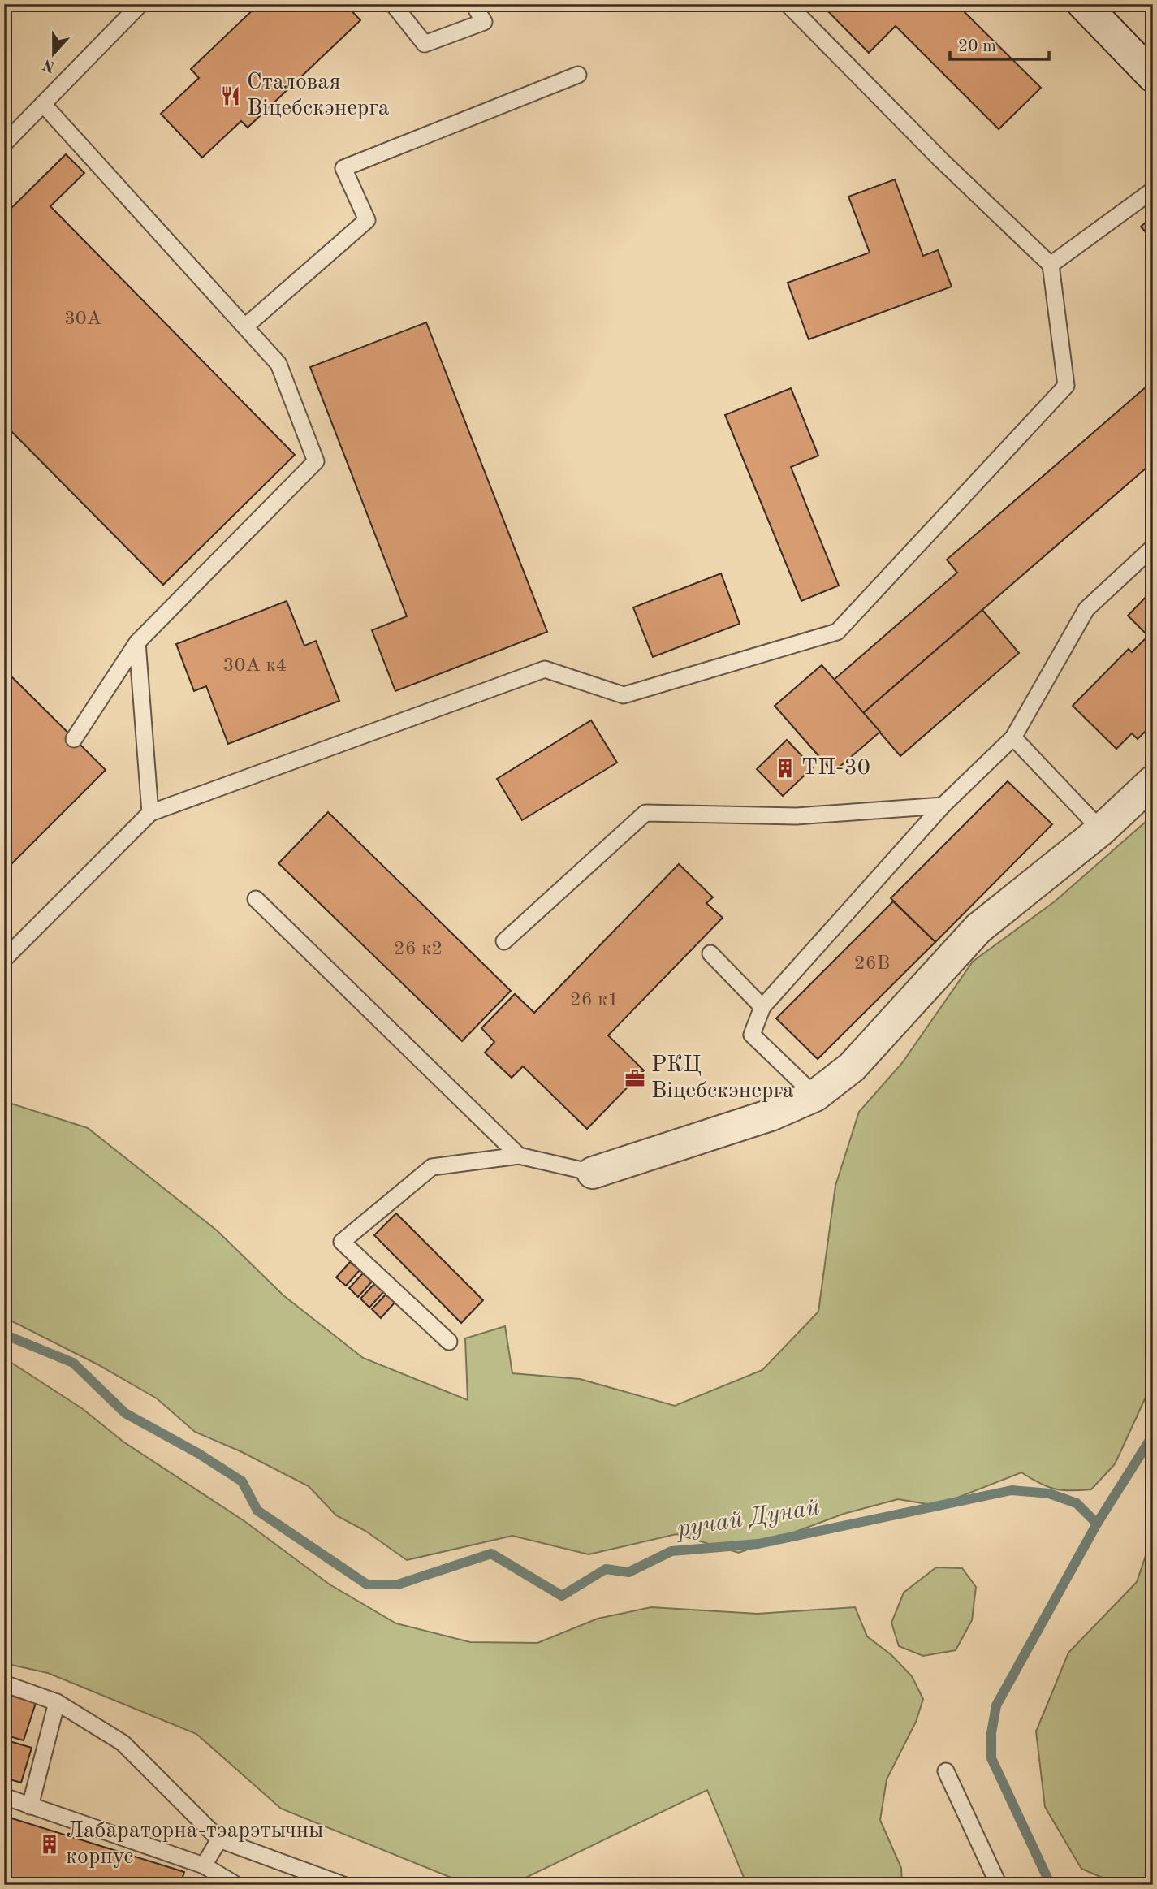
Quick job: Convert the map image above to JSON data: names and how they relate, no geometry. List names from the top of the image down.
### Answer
{
  "water": ["ручай Дунай"],
  "places": {
    "restaurant": ["Сталовая Віцебскэнерга"],
    "building": ["ТП-30", "Лабараторна-тэарэтычны корпус"],
    "office": ["РКЦ Віцебскэнерга"]
  },
  "house_numbers": [
    "30А",
    "30А к4",
    "26 к2",
    "26В",
    "26 к1"
  ],
  "scale_bar": "20 m",
  "north": "bottom"
}
